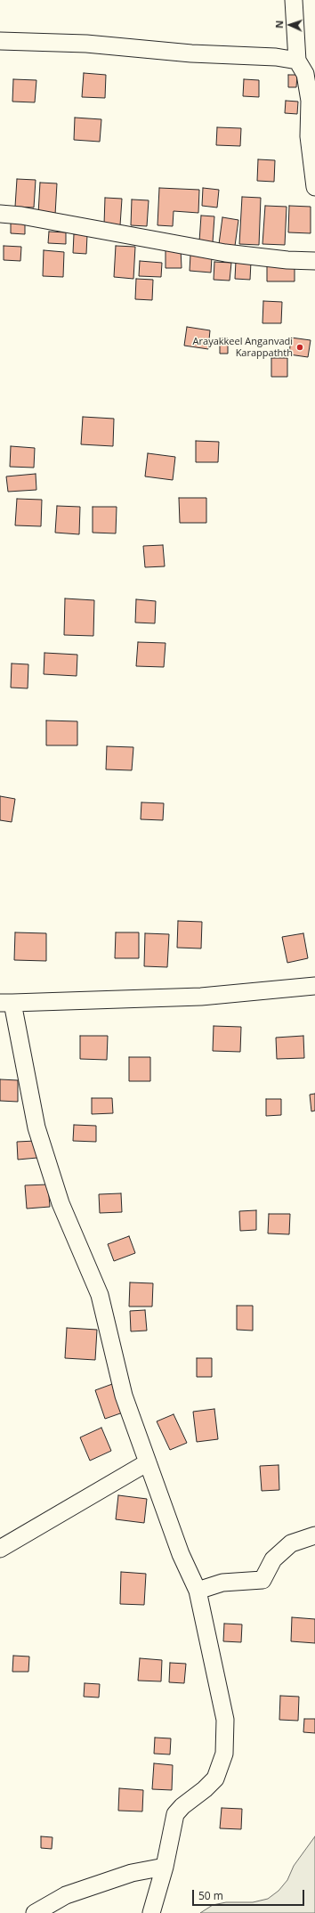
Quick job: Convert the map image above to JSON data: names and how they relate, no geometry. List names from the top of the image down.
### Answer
{
  "places": ["Arayakkeel Anganvadi Karappathth"],
  "scale_bar": "50 m",
  "north": "left"
}
